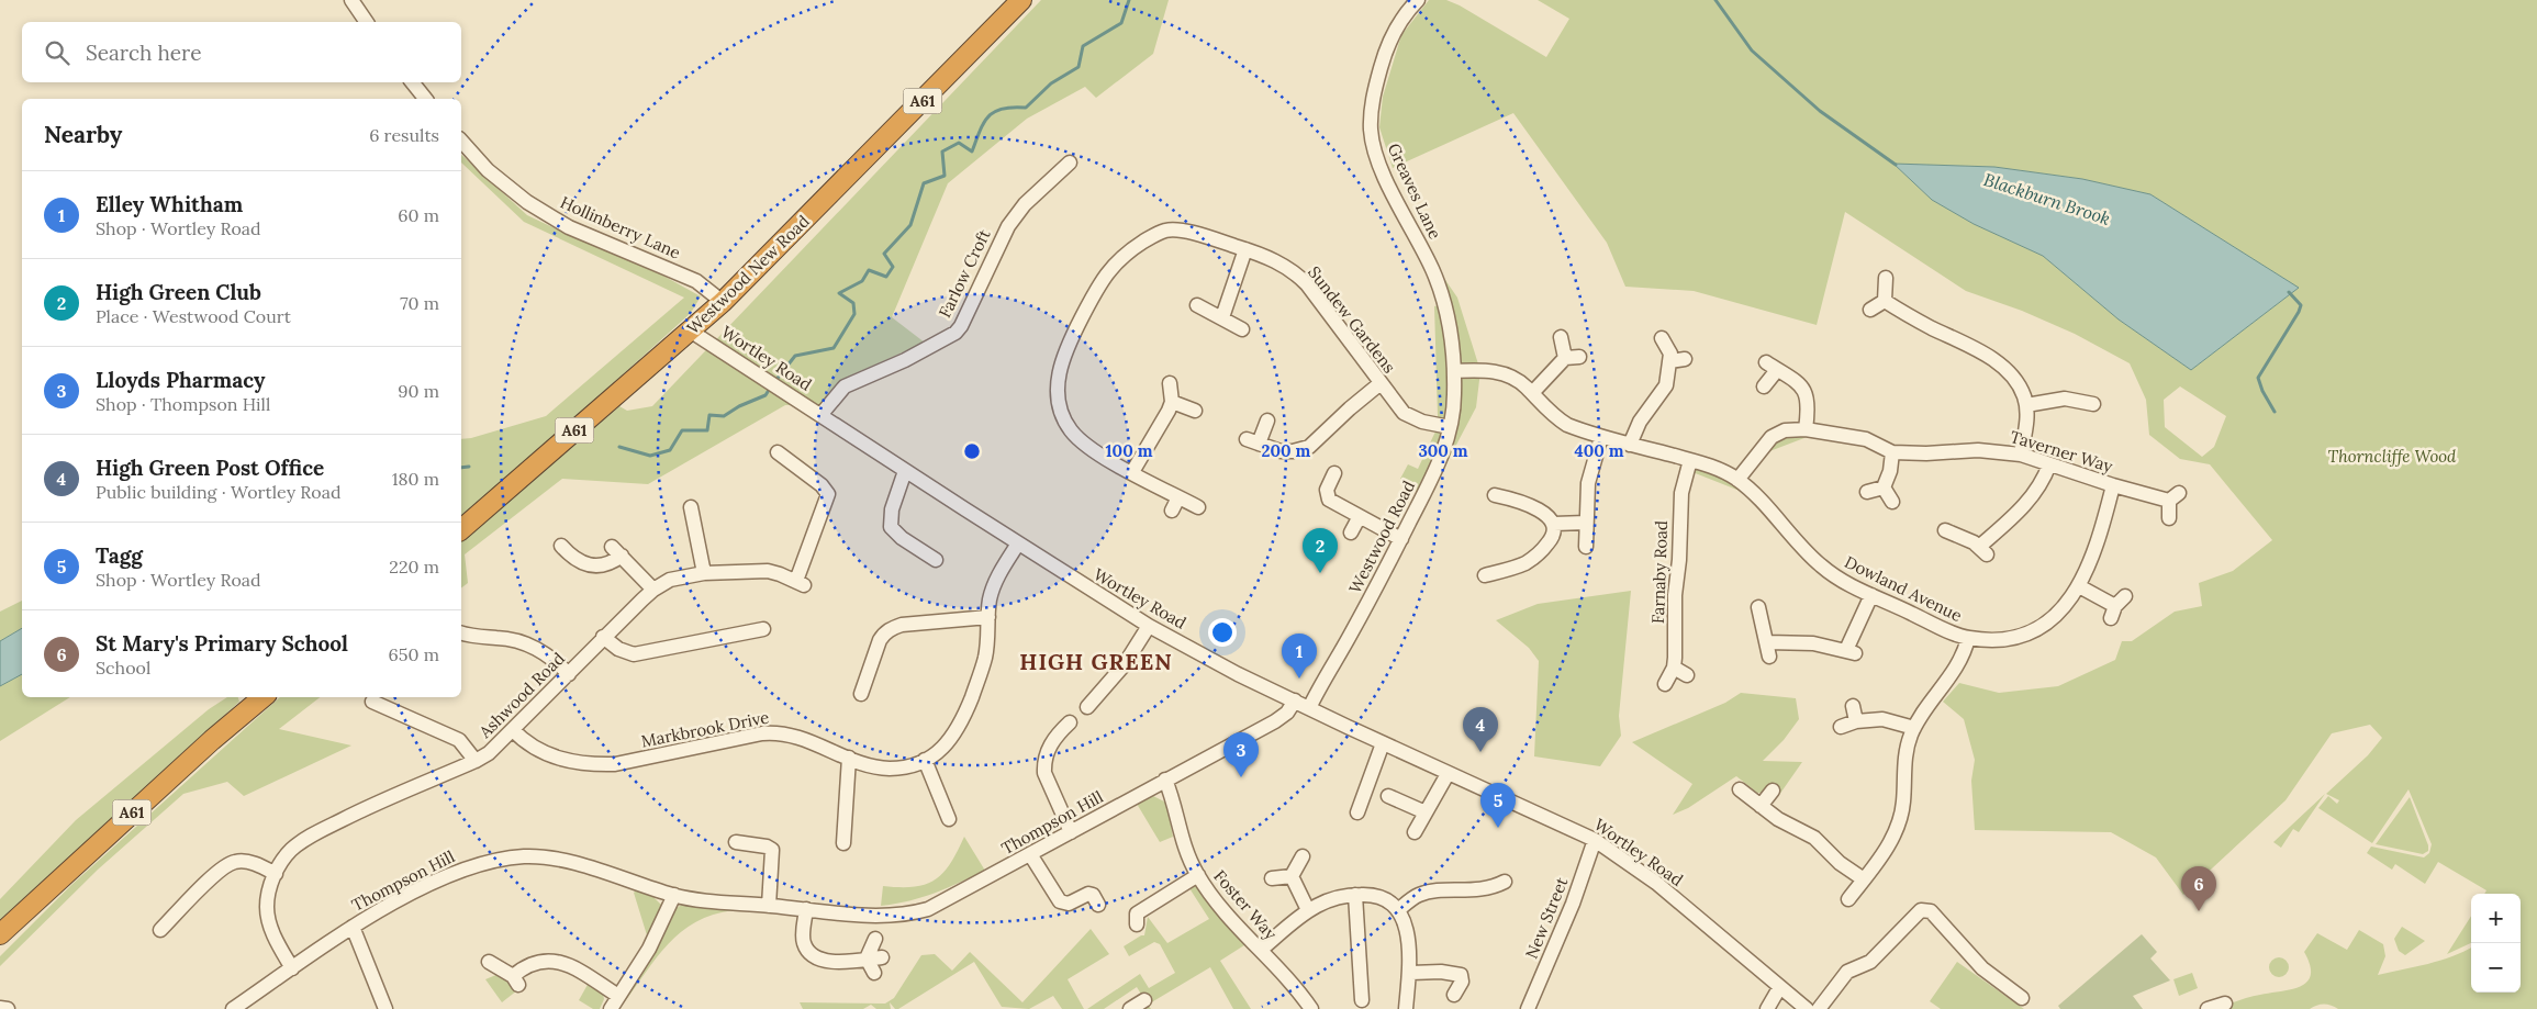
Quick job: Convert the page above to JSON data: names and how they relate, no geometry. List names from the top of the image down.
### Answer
{
  "streets": {
    "highway": ["A61", "Westwood New Road"],
    "street": [
      "Greaves Lane",
      "Hollinberry Lane",
      "Farlow Croft",
      "Sundew Gardens",
      "Wortley Road",
      "Taverner Way",
      "Westwood Road",
      "Farnaby Road",
      "Dowland Avenue",
      "Ashwood Road",
      "Markbrook Drive",
      "Thompson Hill",
      "Foster Way",
      "New Street"
    ]
  },
  "crossings": [
    ["Greaves Lane", "Westwood Road"],
    ["Greaves Lane", "Dowland Avenue"],
    ["Hollinberry Lane", "Westwood New Road"],
    ["Farlow Croft", "Wortley Road"],
    ["Westwood New Road", "Wortley Road"],
    ["Sundew Gardens", "Westwood Road"],
    ["Wortley Road", "Westwood Road"],
    ["Wortley Road", "Markbrook Drive"],
    ["Wortley Road", "Thompson Hill"],
    ["Wortley Road", "New Street"],
    ["Taverner Way", "Dowland Avenue"],
    ["Westwood Road", "Dowland Avenue"],
    ["Farnaby Road", "Dowland Avenue"],
    ["Ashwood Road", "Markbrook Drive"],
    ["Ashwood Road", "Thompson Hill"],
    ["Thompson Hill", "Foster Way"]
  ],
  "districts": ["HIGH GREEN"],
  "water": ["Blackburn Brook"],
  "parks": ["Thorncliffe Wood"],
  "page": {
    "search": "Search here",
    "heading": ["Nearby", "6 results"],
    "list": [
      {
        "mark": "1",
        "name": "Elley Whitham",
        "note": "Shop · Wortley Road",
        "value": "60 m"
      },
      {
        "mark": "2",
        "name": "High Green Club",
        "note": "Place · Westwood Court",
        "value": "70 m"
      },
      {
        "mark": "3",
        "name": "Lloyds Pharmacy",
        "note": "Shop · Thompson Hill",
        "value": "90 m"
      },
      {
        "mark": "4",
        "name": "High Green Post Office",
        "note": "Public building · Wortley Road",
        "value": "180 m"
      },
      {
        "mark": "5",
        "name": "Tagg",
        "note": "Shop · Wortley Road",
        "value": "220 m"
      },
      {
        "mark": "6",
        "name": "St Mary's Primary School",
        "note": "School",
        "value": "650 m"
      }
    ],
    "pins": [
      "2",
      "1",
      "4",
      "3",
      "5",
      "6"
    ],
    "map_buttons": ["+", "−"]
  },
  "rings": [
    "100 m",
    "200 m",
    "300 m",
    "400 m"
  ]
}
